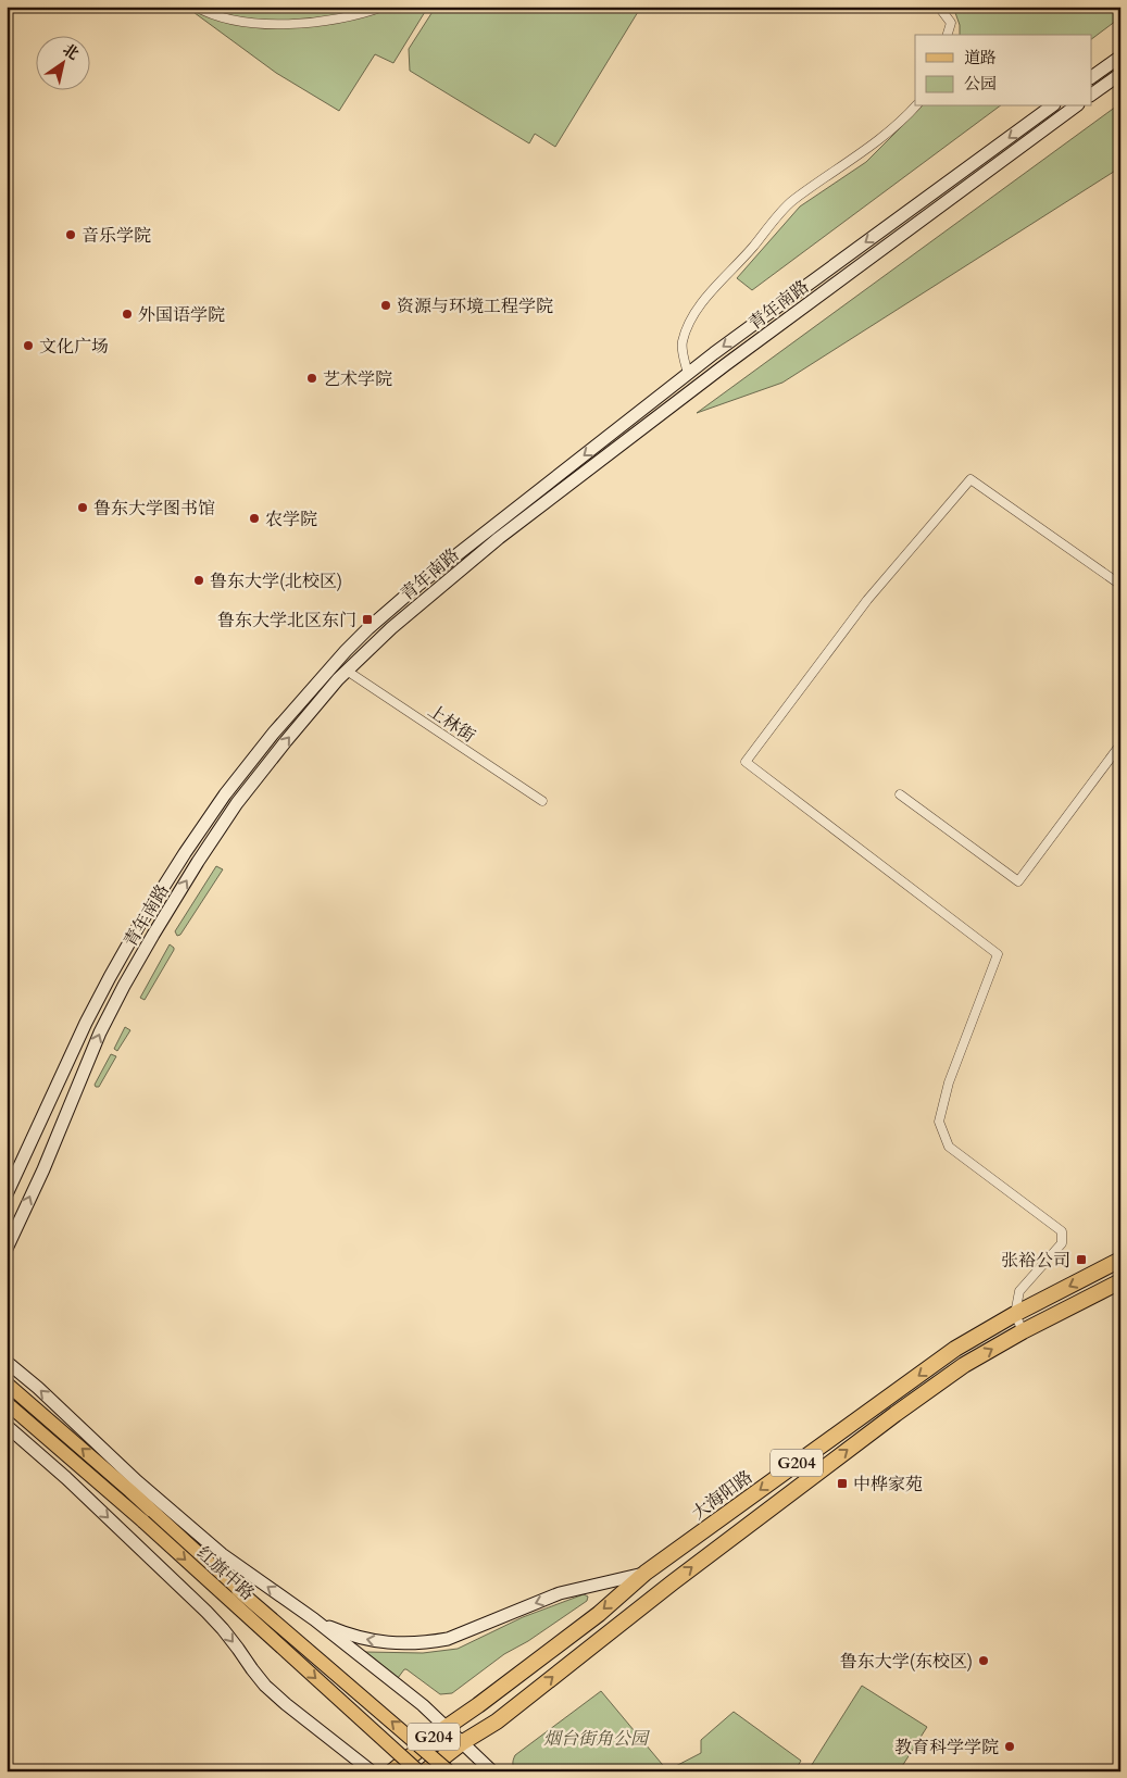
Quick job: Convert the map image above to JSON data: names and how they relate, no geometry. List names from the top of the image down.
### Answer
{
  "streets": {
    "highway": ["G204", "大海阳路"],
    "main road": ["青年南路", "红旗中路"],
    "street": ["上林街"]
  },
  "crossings": [
    ["青年南路", "上林街"]
  ],
  "parks": ["烟台街角公园"],
  "places": {
    "other": [
      "音乐学院",
      "资源与环境工程学院",
      "外国语学院",
      "文化广场",
      "艺术学院",
      "鲁东大学图书馆",
      "农学院",
      "鲁东大学(北校区)",
      "鲁东大学(东校区)",
      "教育科学学院"
    ],
    "transit": ["鲁东大学北区东门", "张裕公司", "中桦家苑"]
  },
  "legend": ["道路", "公园"],
  "north": "top right"
}
